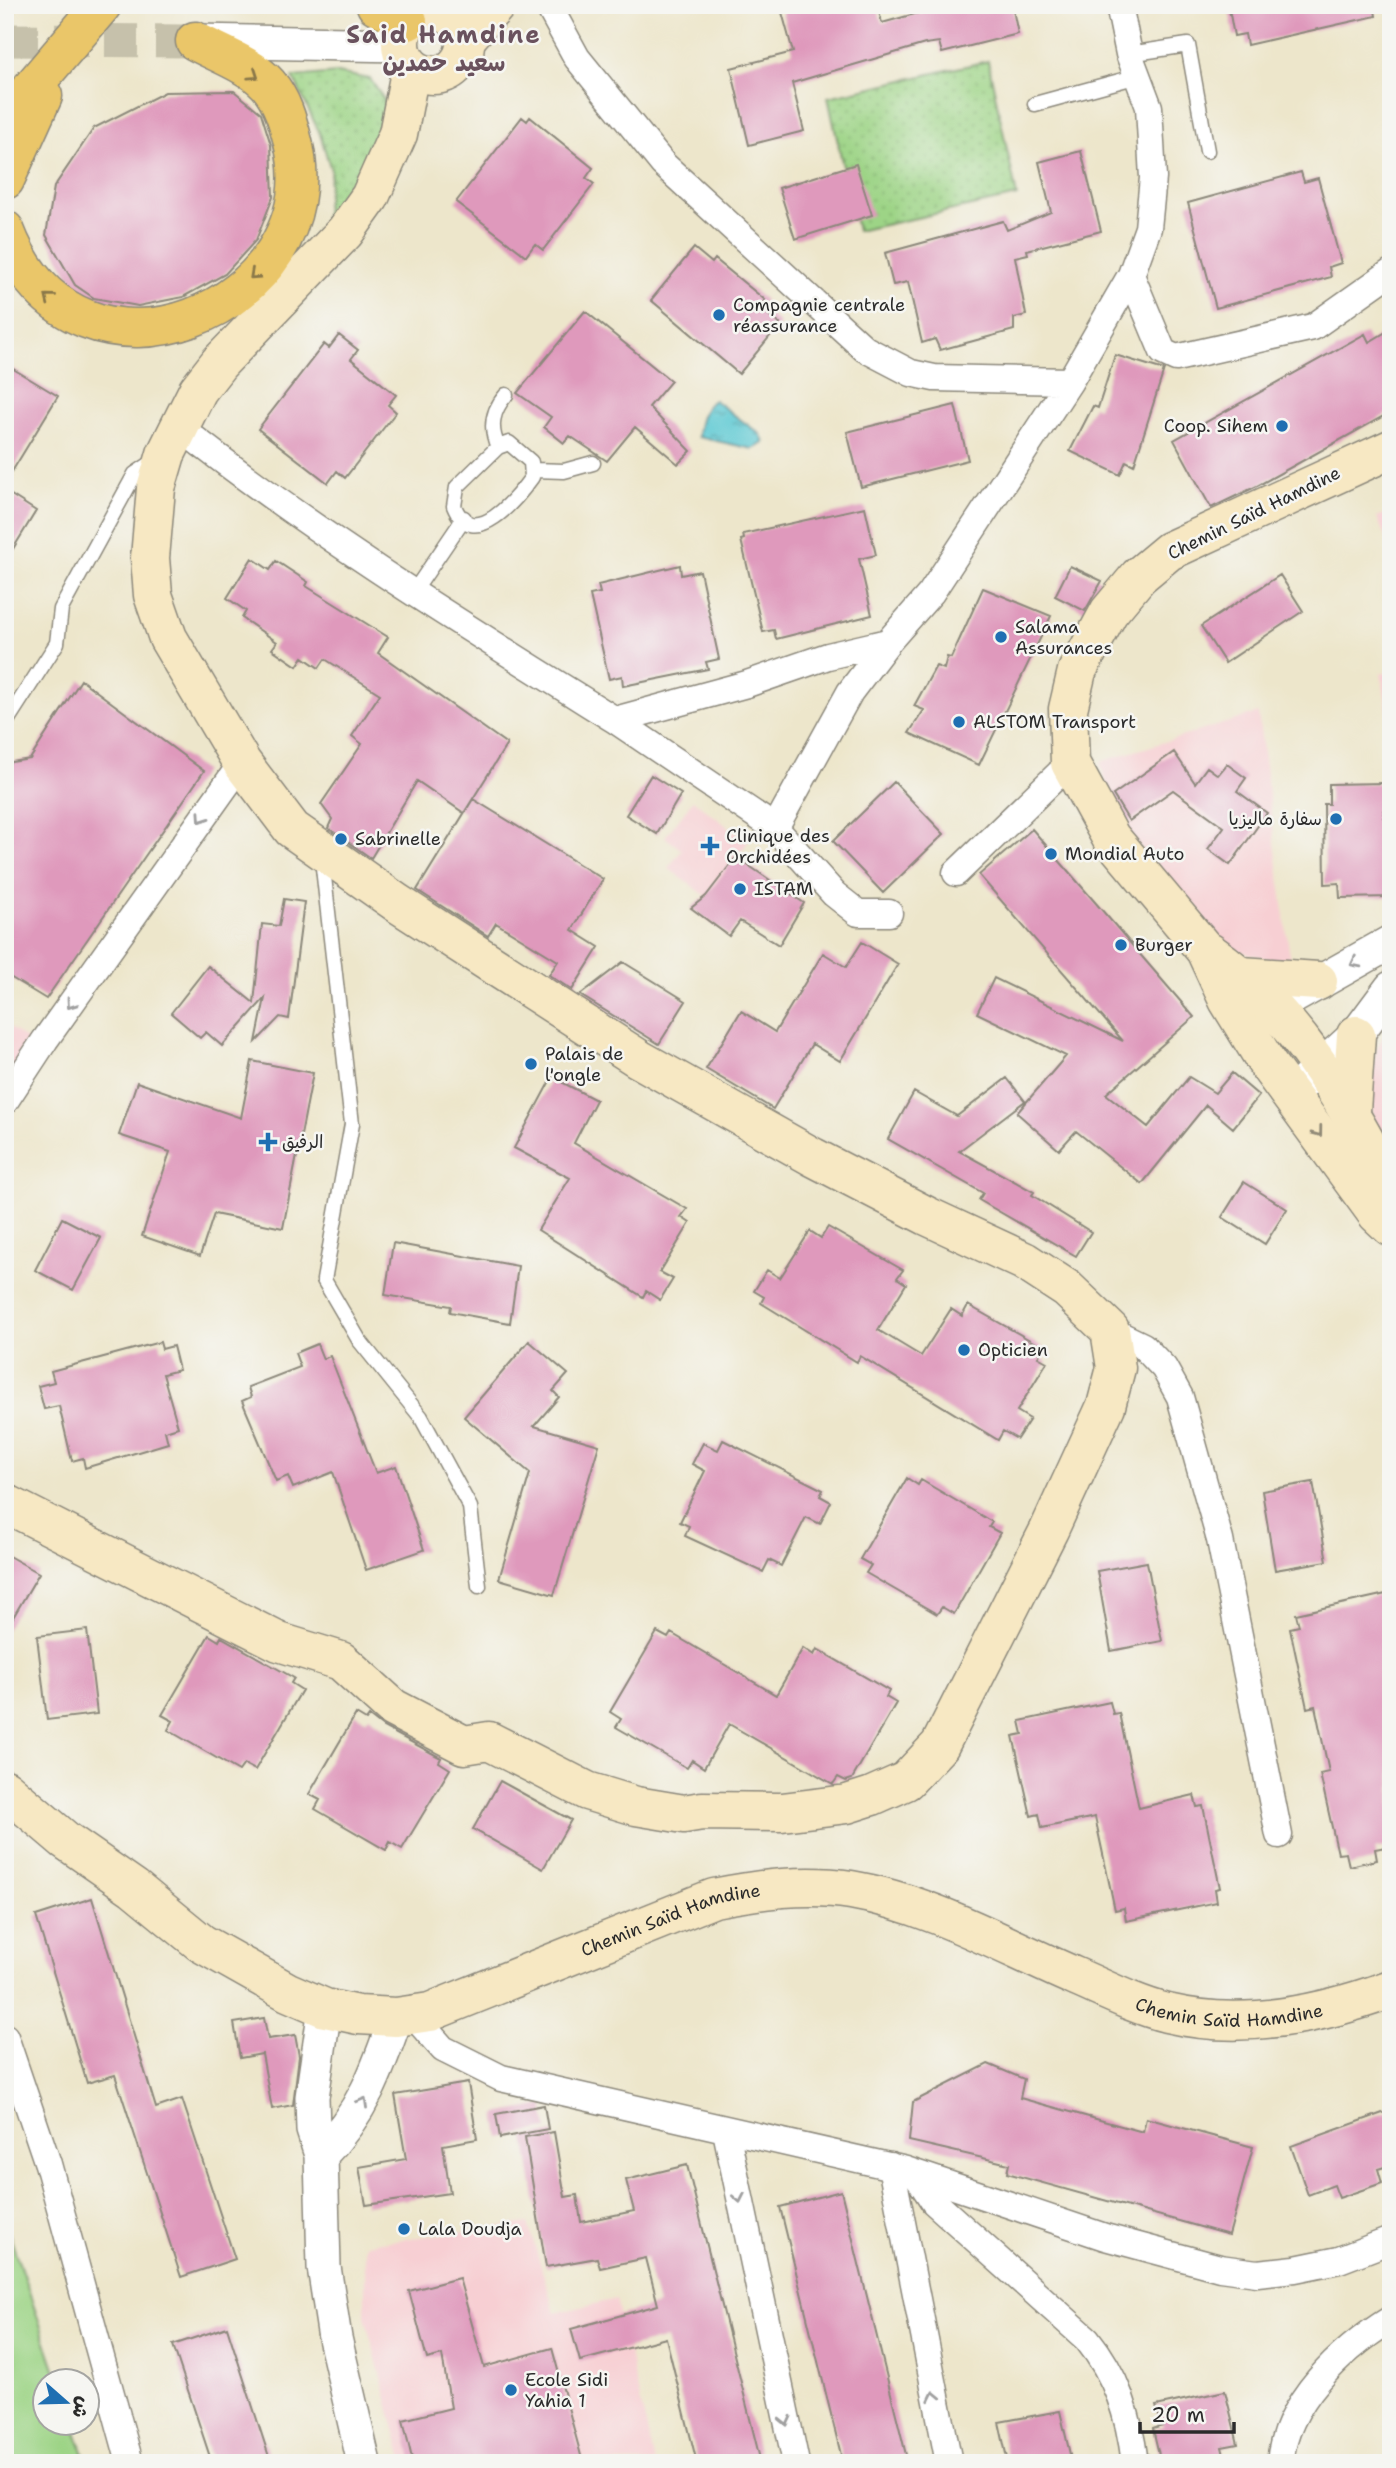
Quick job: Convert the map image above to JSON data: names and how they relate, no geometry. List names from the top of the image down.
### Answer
{
  "streets": {
    "main road": ["Chemin Saïd Hamdine"]
  },
  "districts": ["Said Hamdine سعيد حمدين"],
  "places": {
    "other": [
      "Compagnie centrale réassurance",
      "Coop. Sihem",
      "Salama Assurances",
      "ALSTOM Transport",
      "سفارة ماليزيا",
      "Sabrinelle",
      "Mondial Auto",
      "ISTAM",
      "Burger",
      "Palais de l'ongle",
      "Opticien",
      "Lala Doudja",
      "Ecole Sidi Yahia 1"
    ],
    "health": ["Clinique des Orchidées", "الرفيق"]
  },
  "scale_bar": "20 m",
  "north": "right"
}
